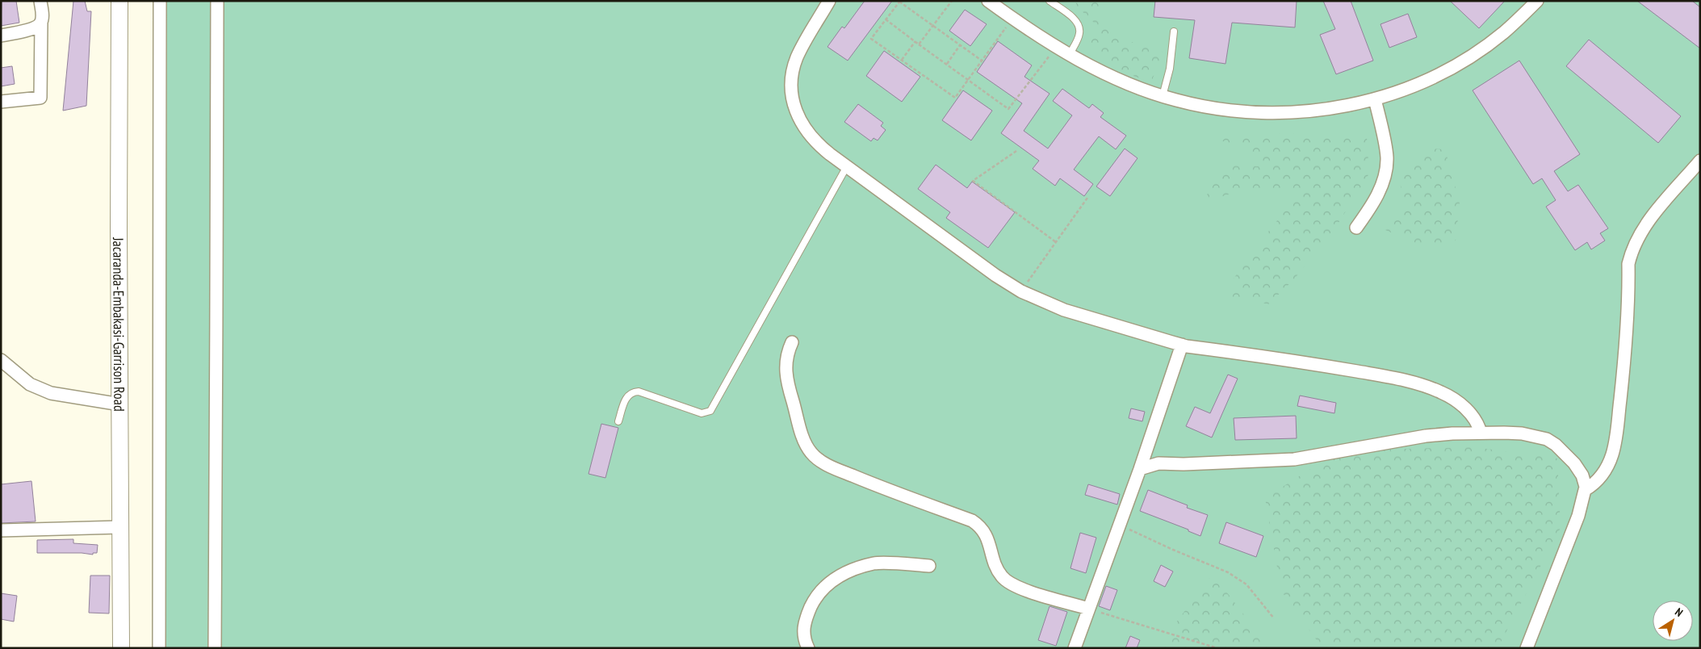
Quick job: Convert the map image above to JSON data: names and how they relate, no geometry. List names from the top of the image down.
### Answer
{
  "streets": {
    "street": ["Jacaranda-Embakasi-Garrison Road"]
  },
  "north": "top right"
}
